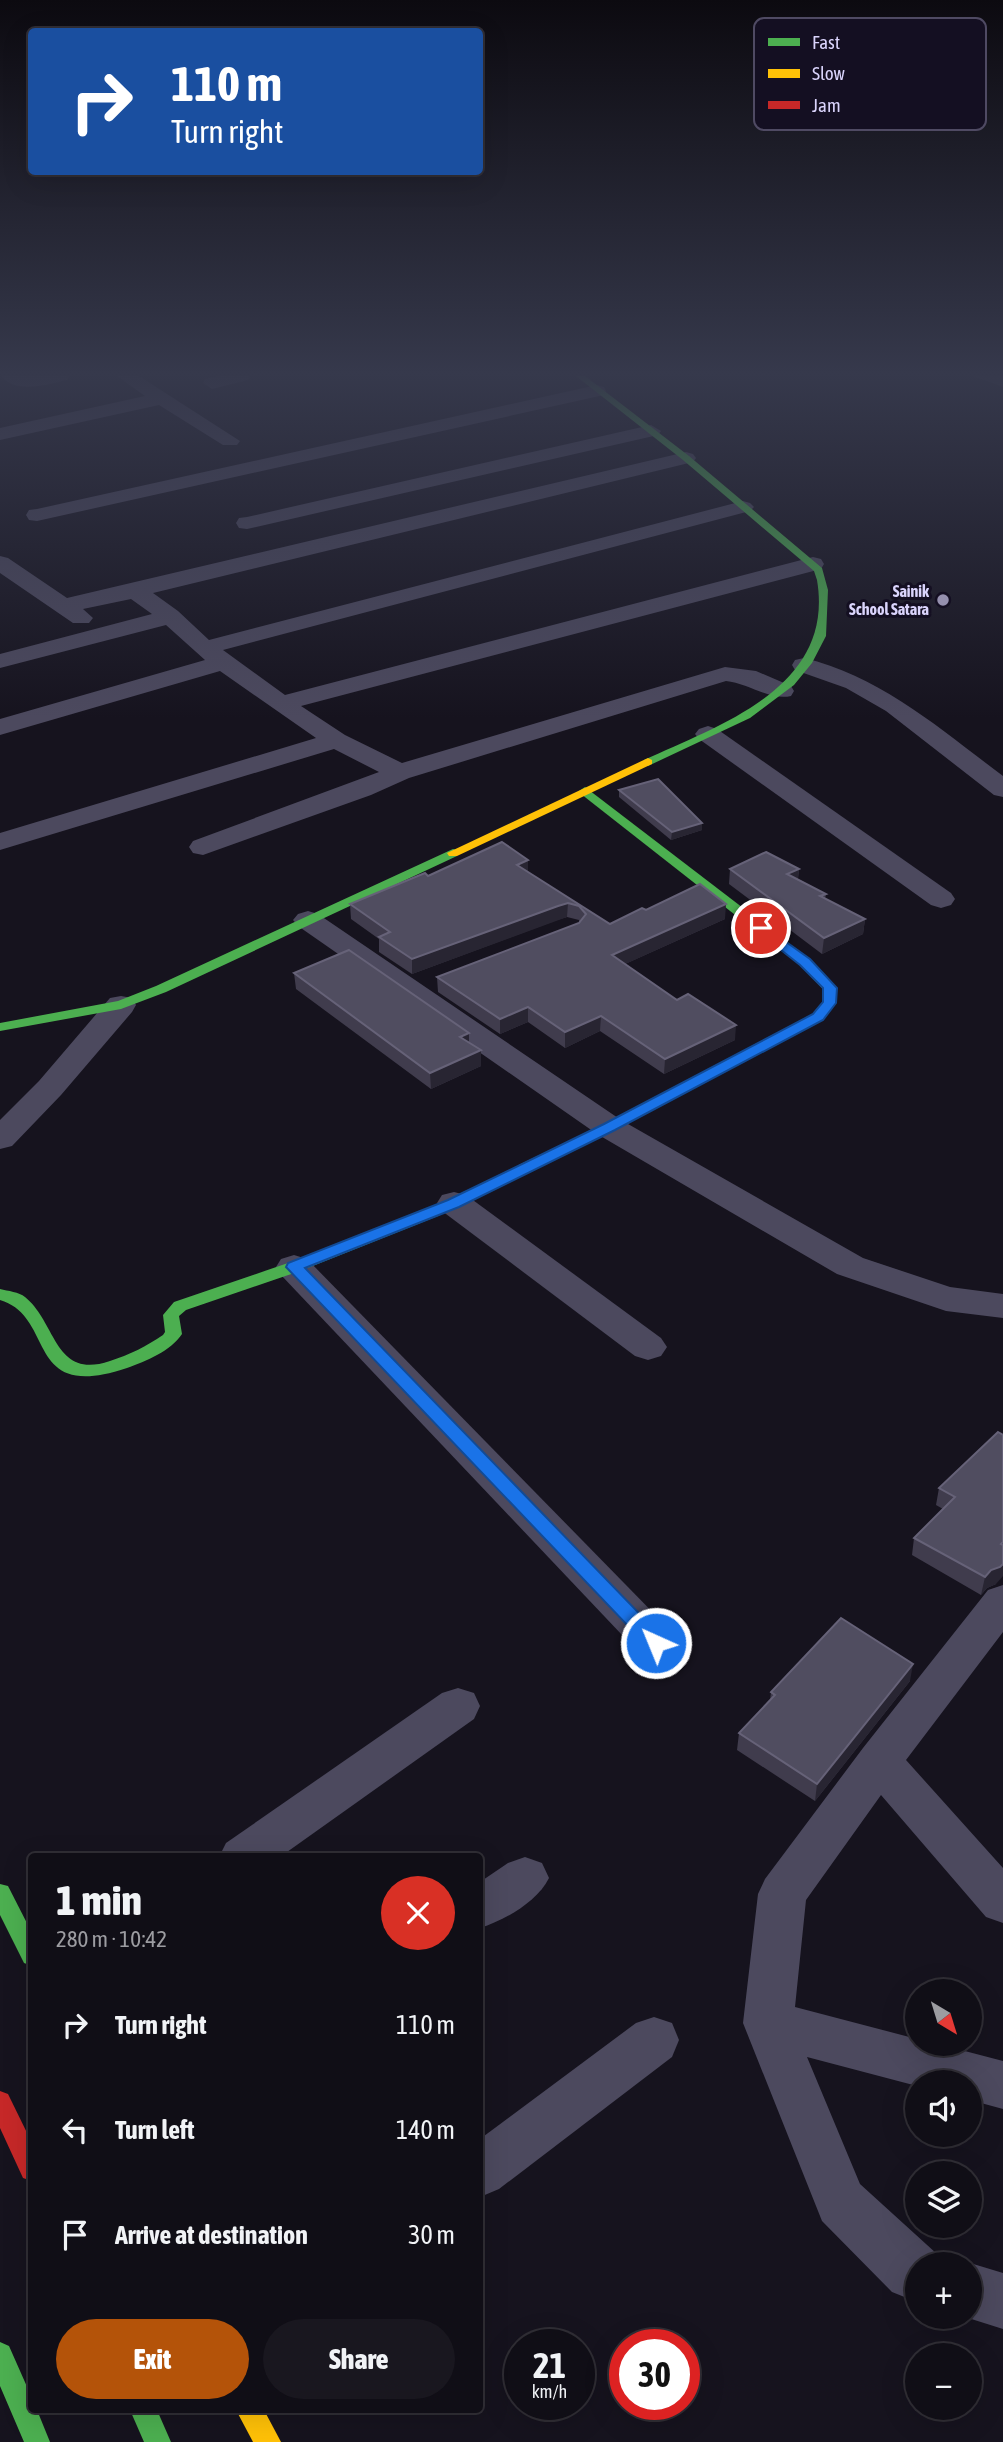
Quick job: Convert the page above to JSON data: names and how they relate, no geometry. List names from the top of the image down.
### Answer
{
  "places": ["Sainik School Satara"],
  "legend": ["Fast", "Slow", "Jam"],
  "north": "bottom right",
  "page": {
    "turn": ["110 m", "Turn right"],
    "heading": ["1 min", "280 m · 10:42"],
    "list": [
      {
        "name": "Turn right",
        "value": "110 m"
      },
      {
        "name": "Turn left",
        "value": "140 m"
      },
      {
        "name": "Arrive at destination",
        "value": "30 m"
      }
    ],
    "map_buttons": ["+", "−"],
    "buttons": ["Exit", "Share"],
    "speed": "21 km/h",
    "limit": "30"
  }
}
